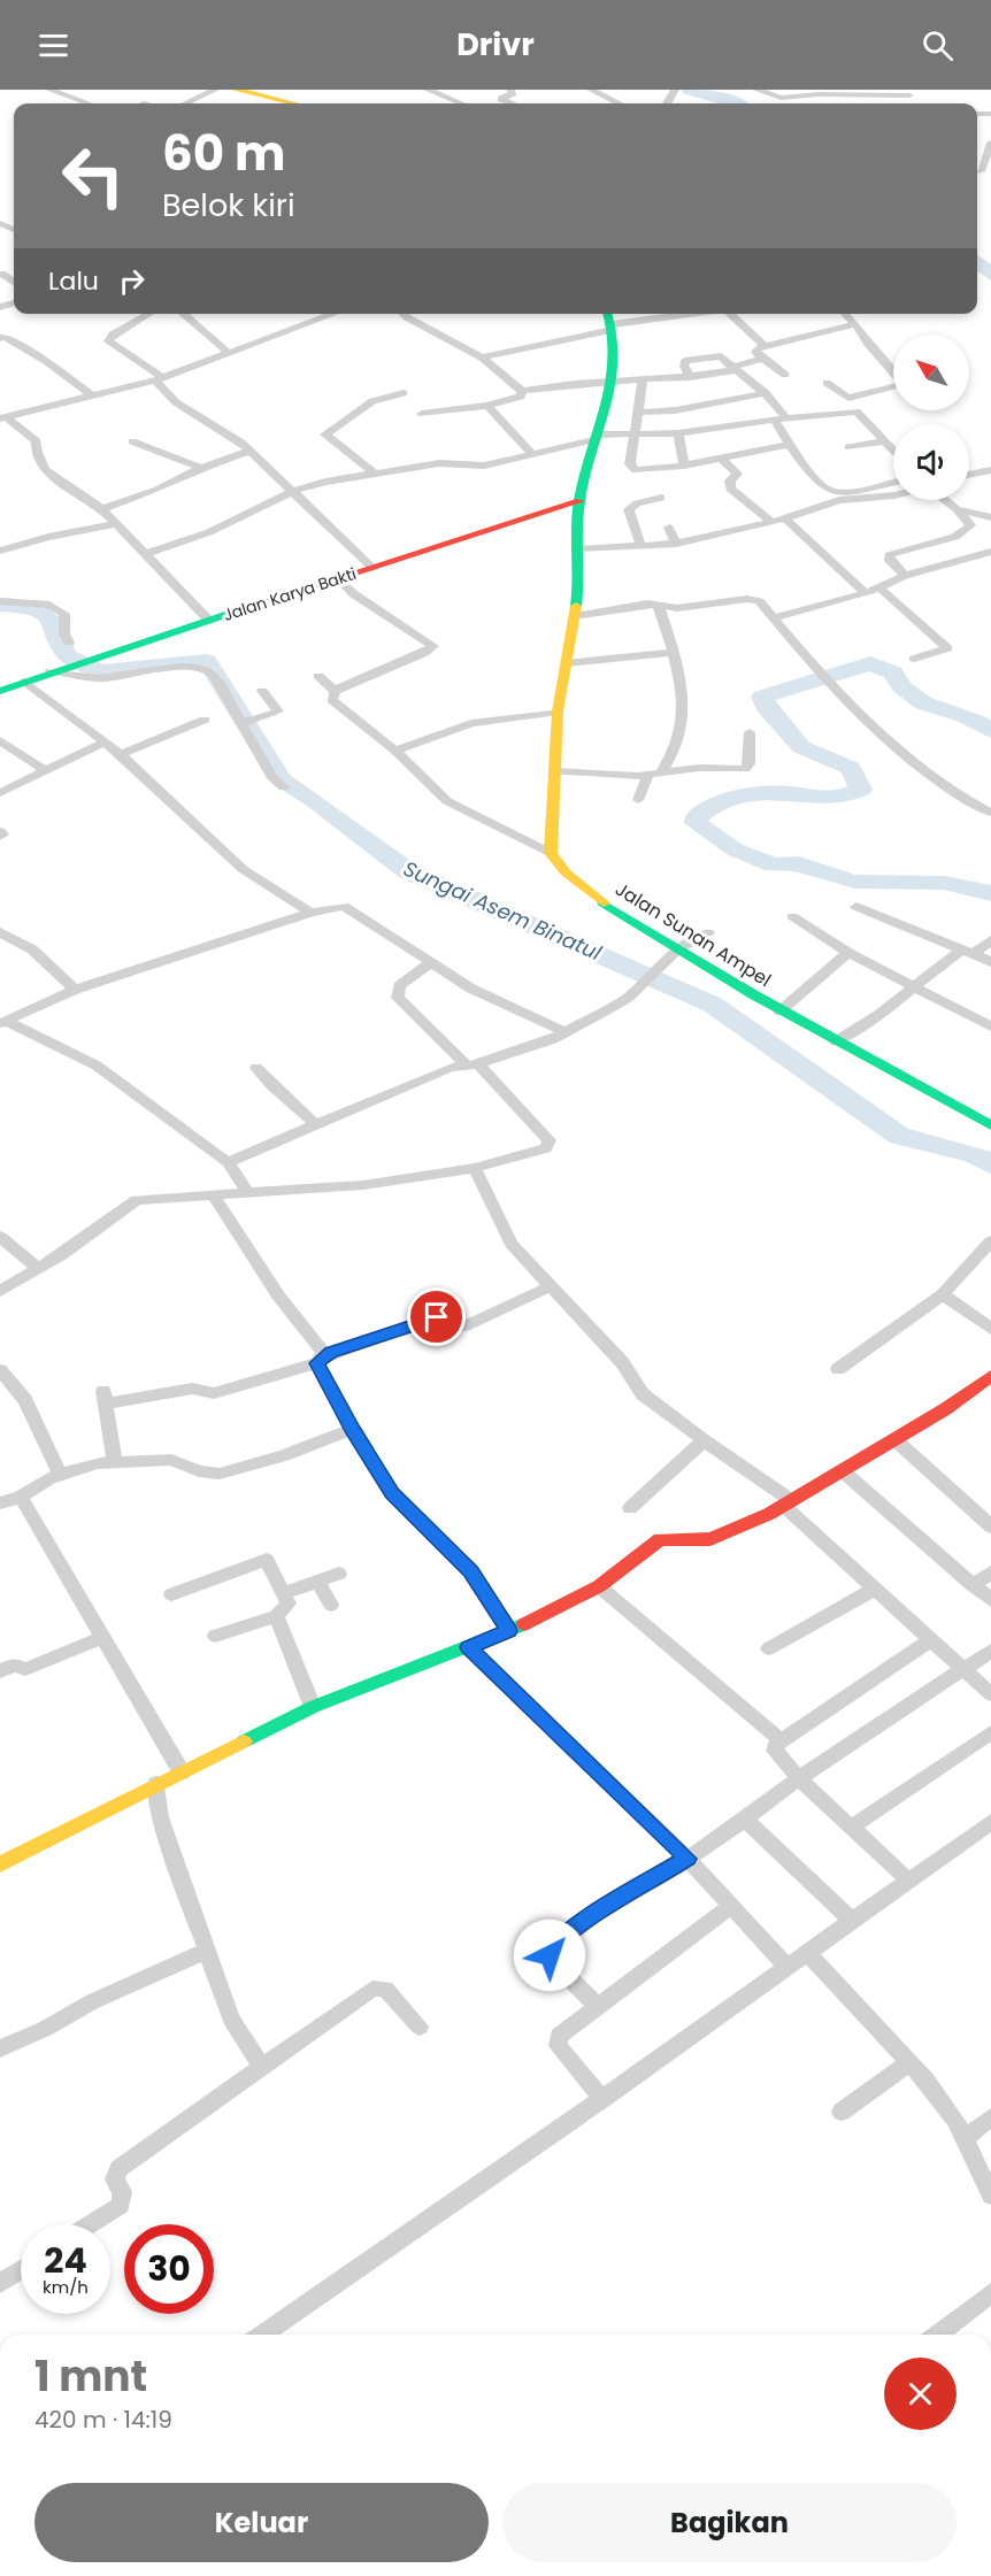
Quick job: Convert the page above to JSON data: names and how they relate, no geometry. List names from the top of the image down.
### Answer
{
  "streets": {
    "street": ["Jalan Karya Bakti", "Jalan Sunan Ampel"]
  },
  "water": ["Sungai Asem Binatul"],
  "north": "top left",
  "page": {
    "header": "Drivr",
    "turn": ["60 m", "Belok kiri"],
    "then": "Lalu",
    "speed": "24 km/h",
    "limit": "30",
    "heading": ["1 mnt", "420 m · 14:19"],
    "buttons": ["Keluar", "Bagikan"]
  }
}
